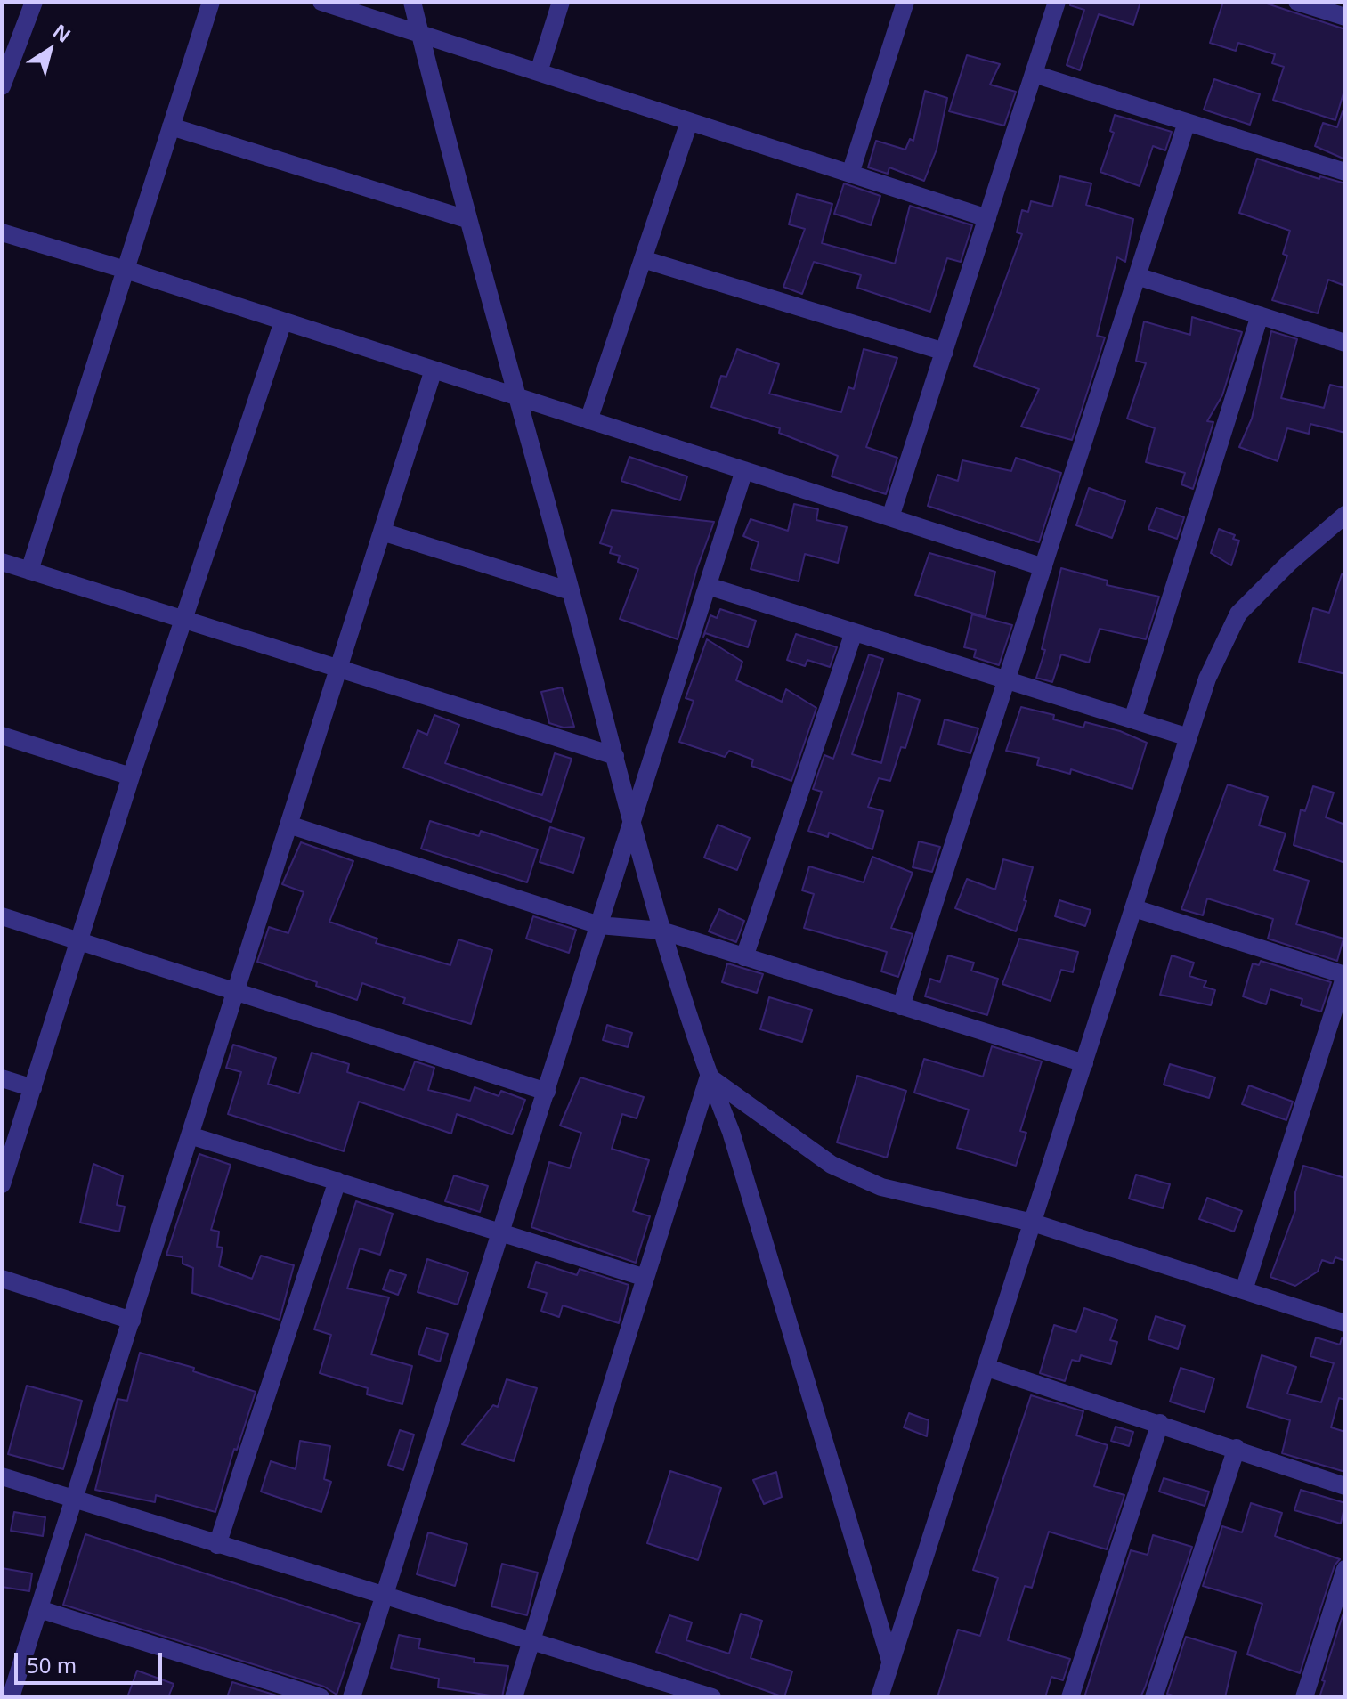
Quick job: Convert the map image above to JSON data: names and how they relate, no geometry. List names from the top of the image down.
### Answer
{
  "scale_bar": "50 m",
  "north": "top right"
}
